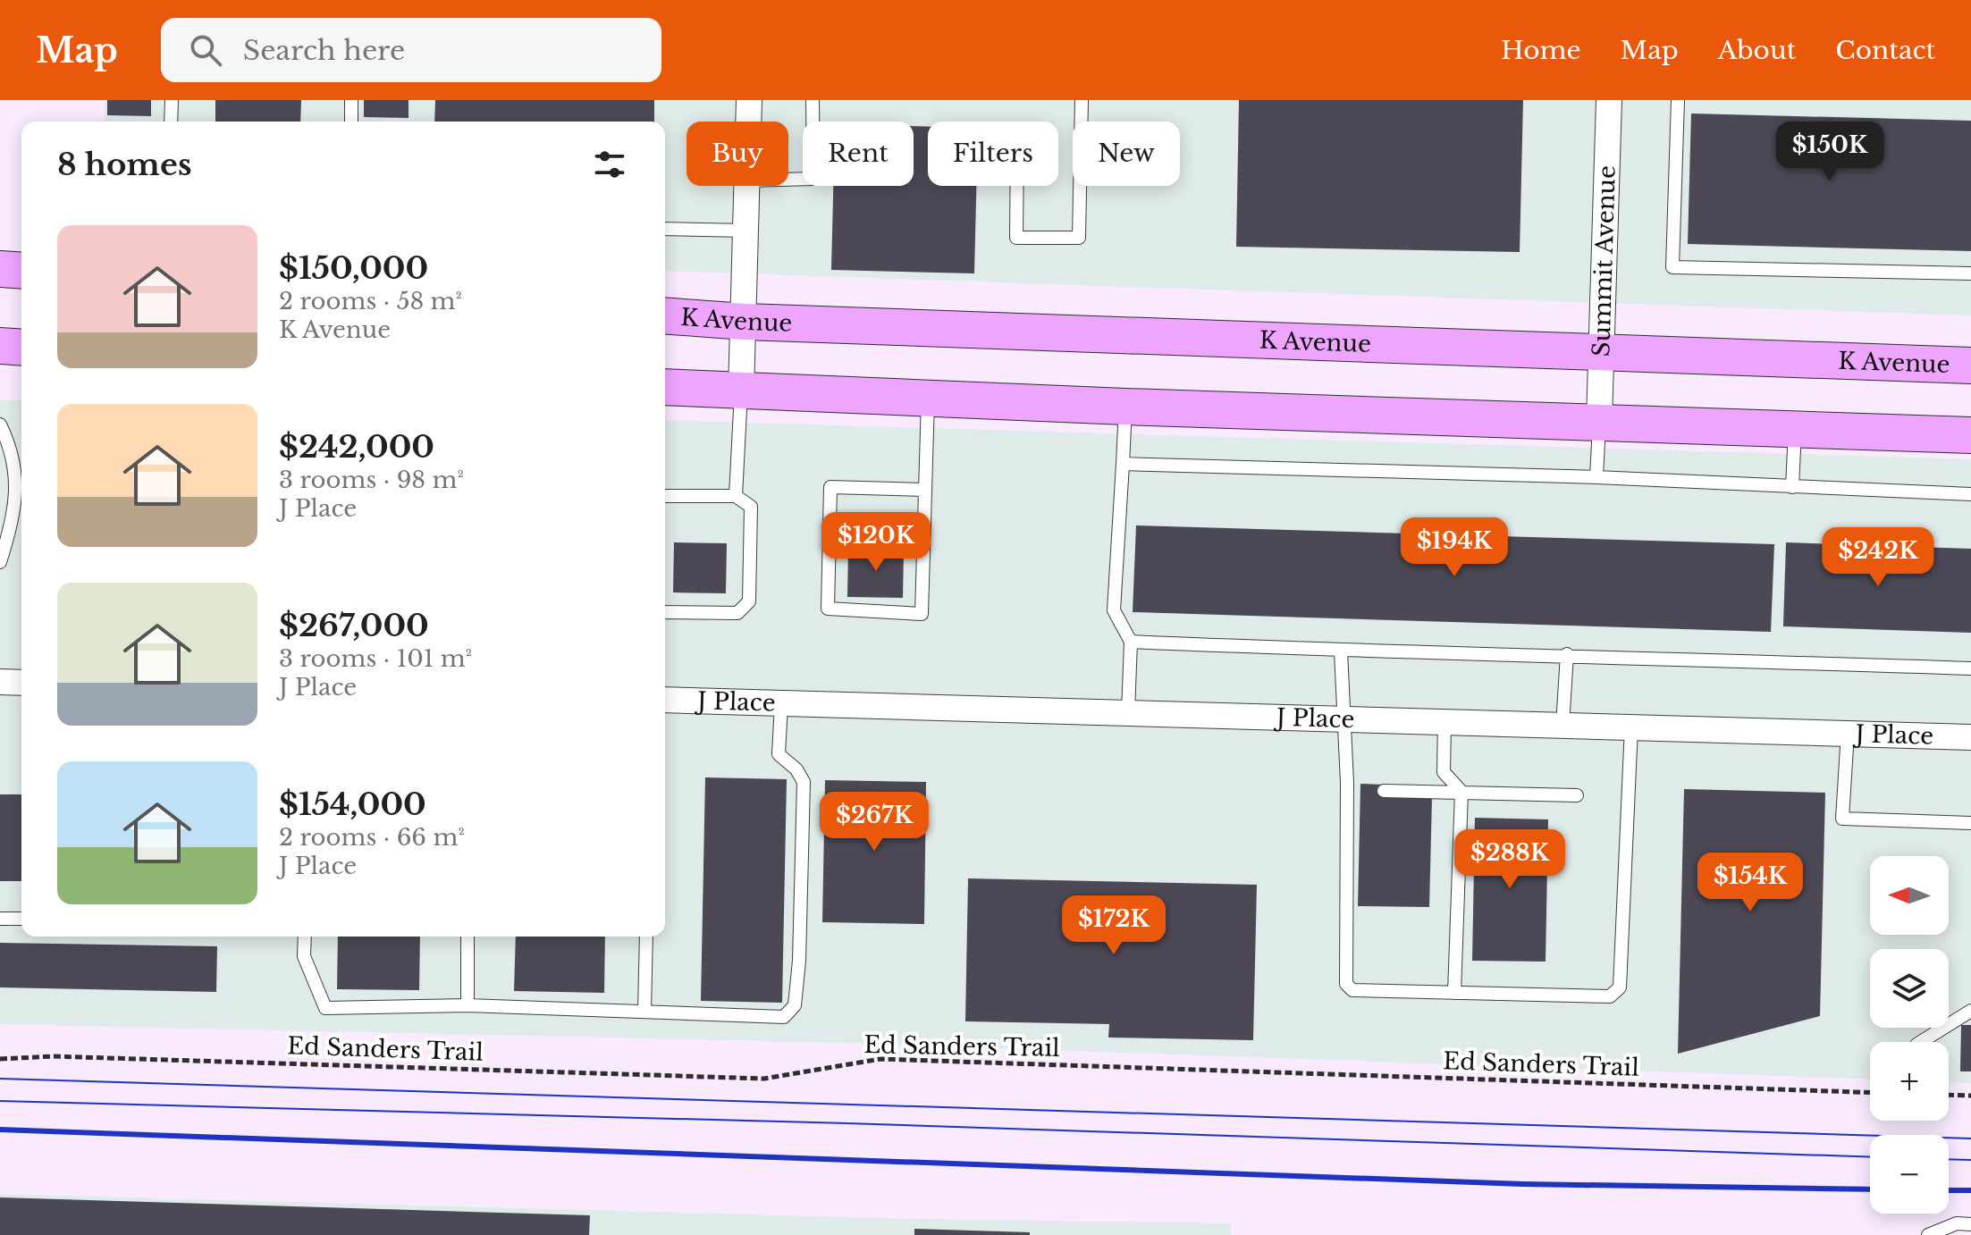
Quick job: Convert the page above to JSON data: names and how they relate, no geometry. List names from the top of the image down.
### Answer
{
  "streets": {
    "main road": ["K Avenue"],
    "street": ["Summit Avenue", "J Place"],
    "path": ["Ed Sanders Trail"]
  },
  "crossings": [
    ["Summit Avenue", "K Avenue"]
  ],
  "north": "left",
  "page": {
    "header": "Map",
    "search": "Search here",
    "nav": [
      "Home",
      "Map",
      "About",
      "Contact"
    ],
    "price": [
      "$150K",
      "$120K",
      "$194K",
      "$242K",
      "$267K",
      "$288K",
      "$154K",
      "$172K"
    ],
    "chip": [
      "Buy",
      "Rent",
      "Filters",
      "New"
    ],
    "heading": "8 homes",
    "list": [
      {
        "name": "$150,000",
        "note": "2 rooms · 58 m² · K Avenue"
      },
      {
        "name": "$242,000",
        "note": "3 rooms · 98 m² · J Place"
      },
      {
        "name": "$267,000",
        "note": "3 rooms · 101 m² · J Place"
      },
      {
        "name": "$154,000",
        "note": "2 rooms · 66 m² · J Place"
      }
    ],
    "map_buttons": ["+", "−"]
  }
}
